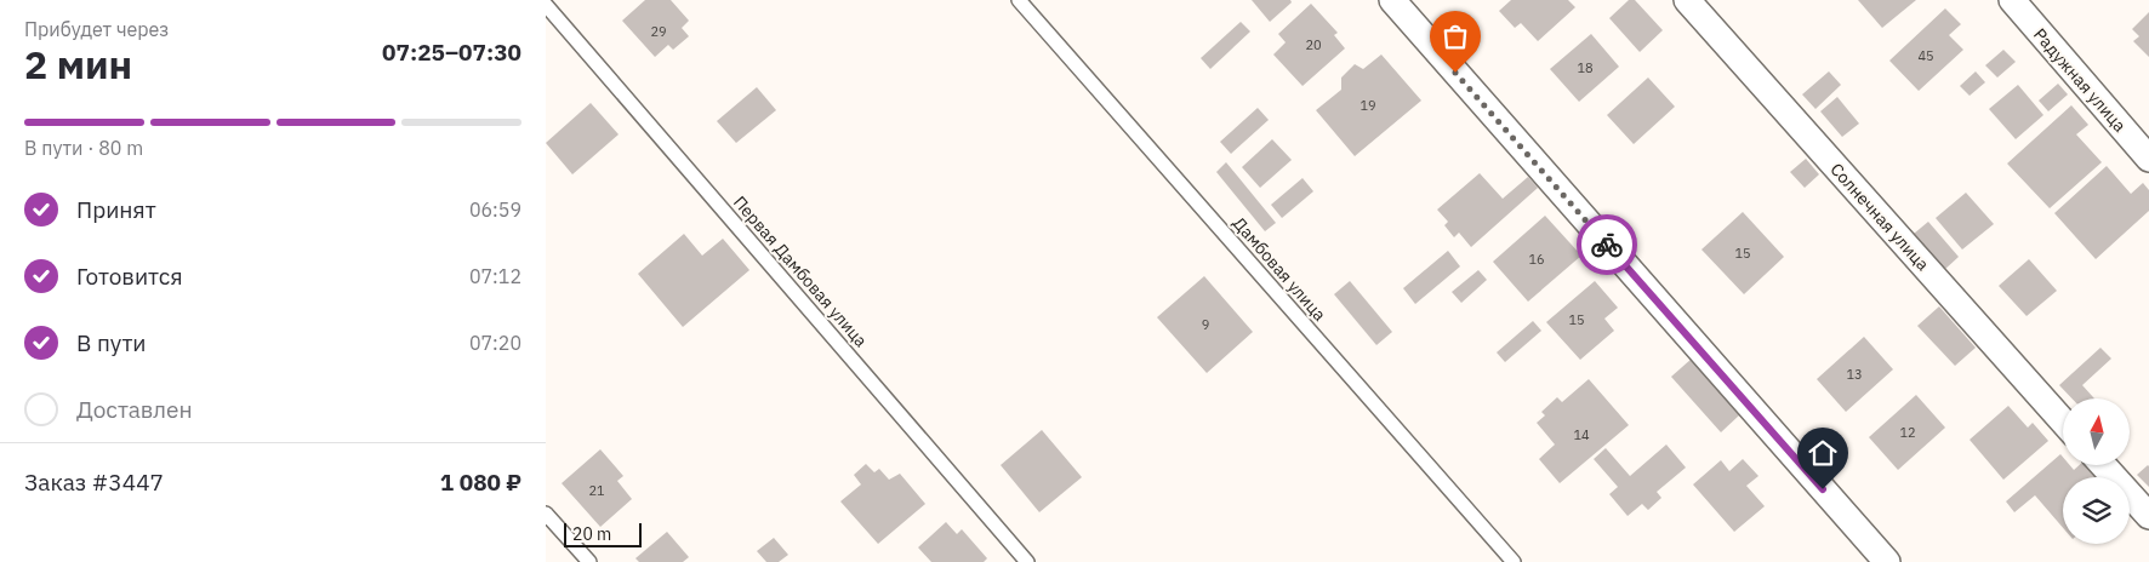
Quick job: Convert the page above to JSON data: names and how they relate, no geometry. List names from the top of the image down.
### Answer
{
  "streets": {
    "street": ["Радужная улица", "Солнечная улица"],
    "lane": ["Дамбовая улица", "Первая Дамбовая улица"]
  },
  "house_numbers": [
    "29",
    "20",
    "45",
    "18",
    "19",
    "15",
    "16",
    "15",
    "9",
    "13",
    "12",
    "14",
    "21"
  ],
  "scale_bar": "20 m",
  "north": "top",
  "page": {
    "heading": ["2 мин", "Прибудет через", "07:25–07:30"],
    "panel": ["Заказ #3447", "1 080 ₽"],
    "bar": "В пути · 80 m",
    "list": [
      ["Принят", "06:59"],
      ["Готовится", "07:12"],
      ["В пути", "07:20"],
      "Доставлен"
    ],
    "scale": "20 m"
  }
}
